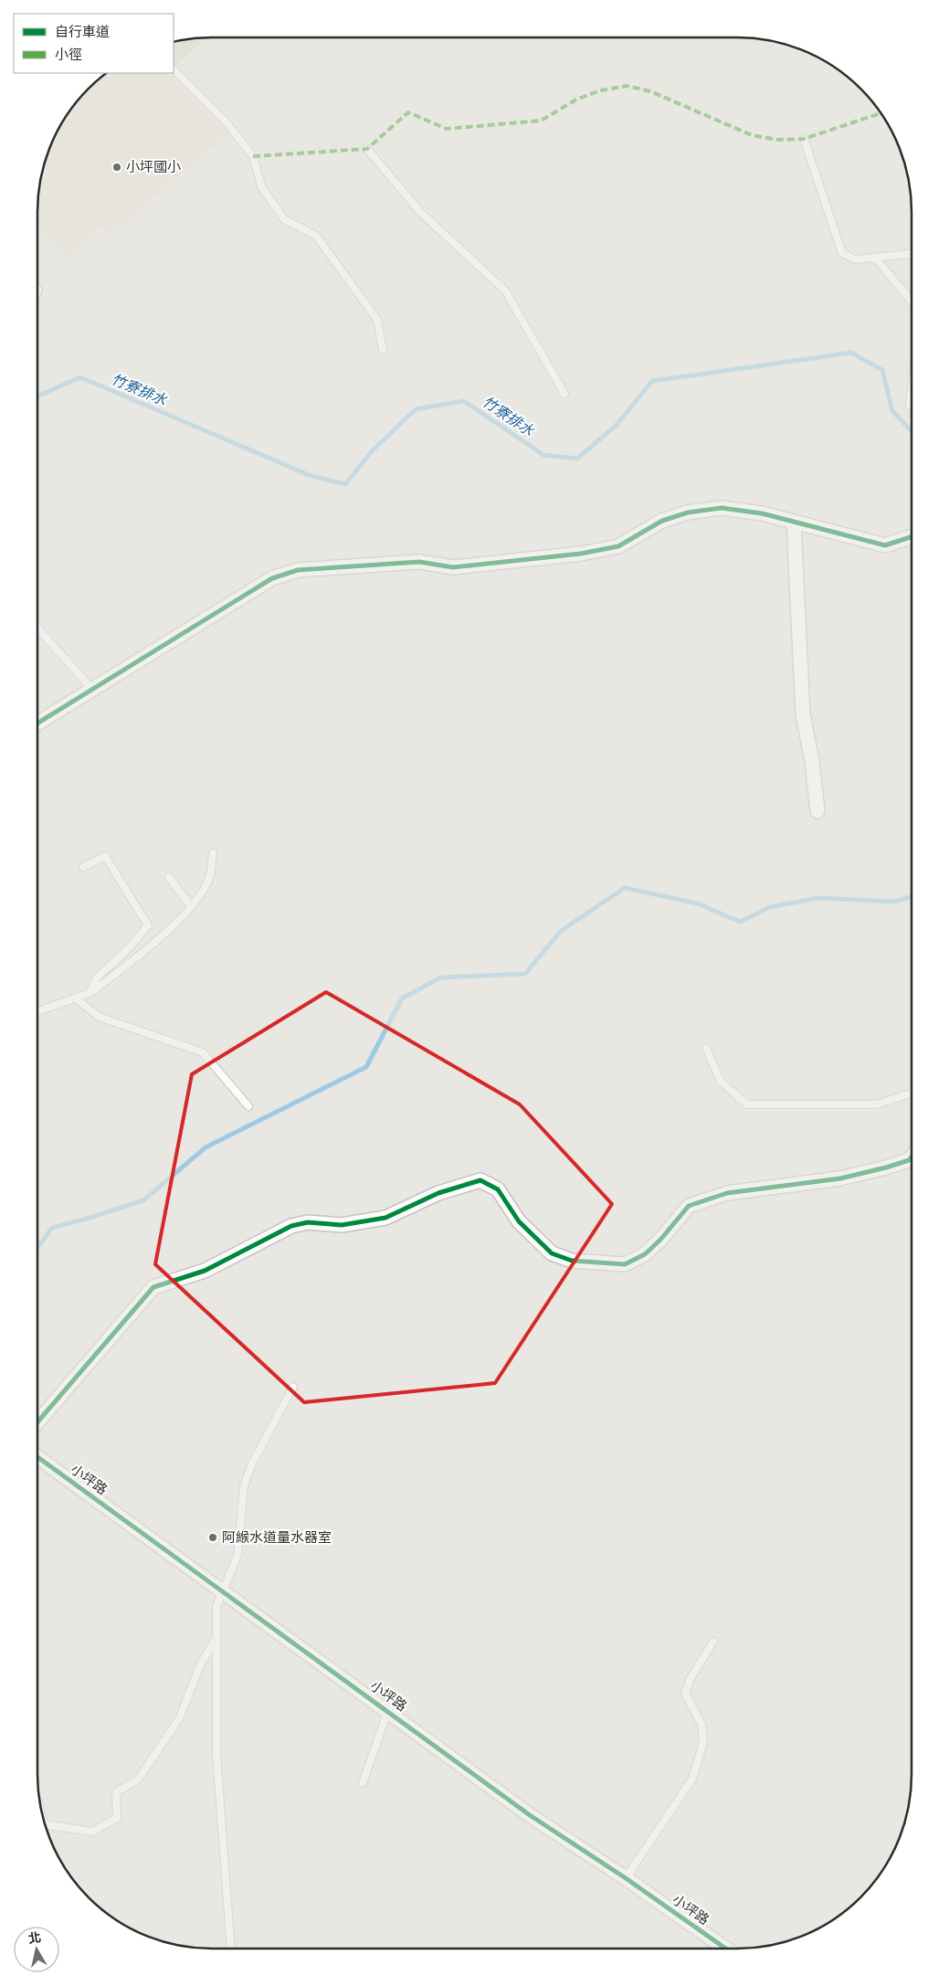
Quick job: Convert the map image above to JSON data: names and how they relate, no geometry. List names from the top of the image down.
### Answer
{
  "streets": {
    "street": ["小坪路"]
  },
  "water": ["竹寮排水"],
  "places": ["小坪國小", "阿緱水道量水器室"],
  "legend": ["自行車道", "小徑"],
  "north": "top"
}
